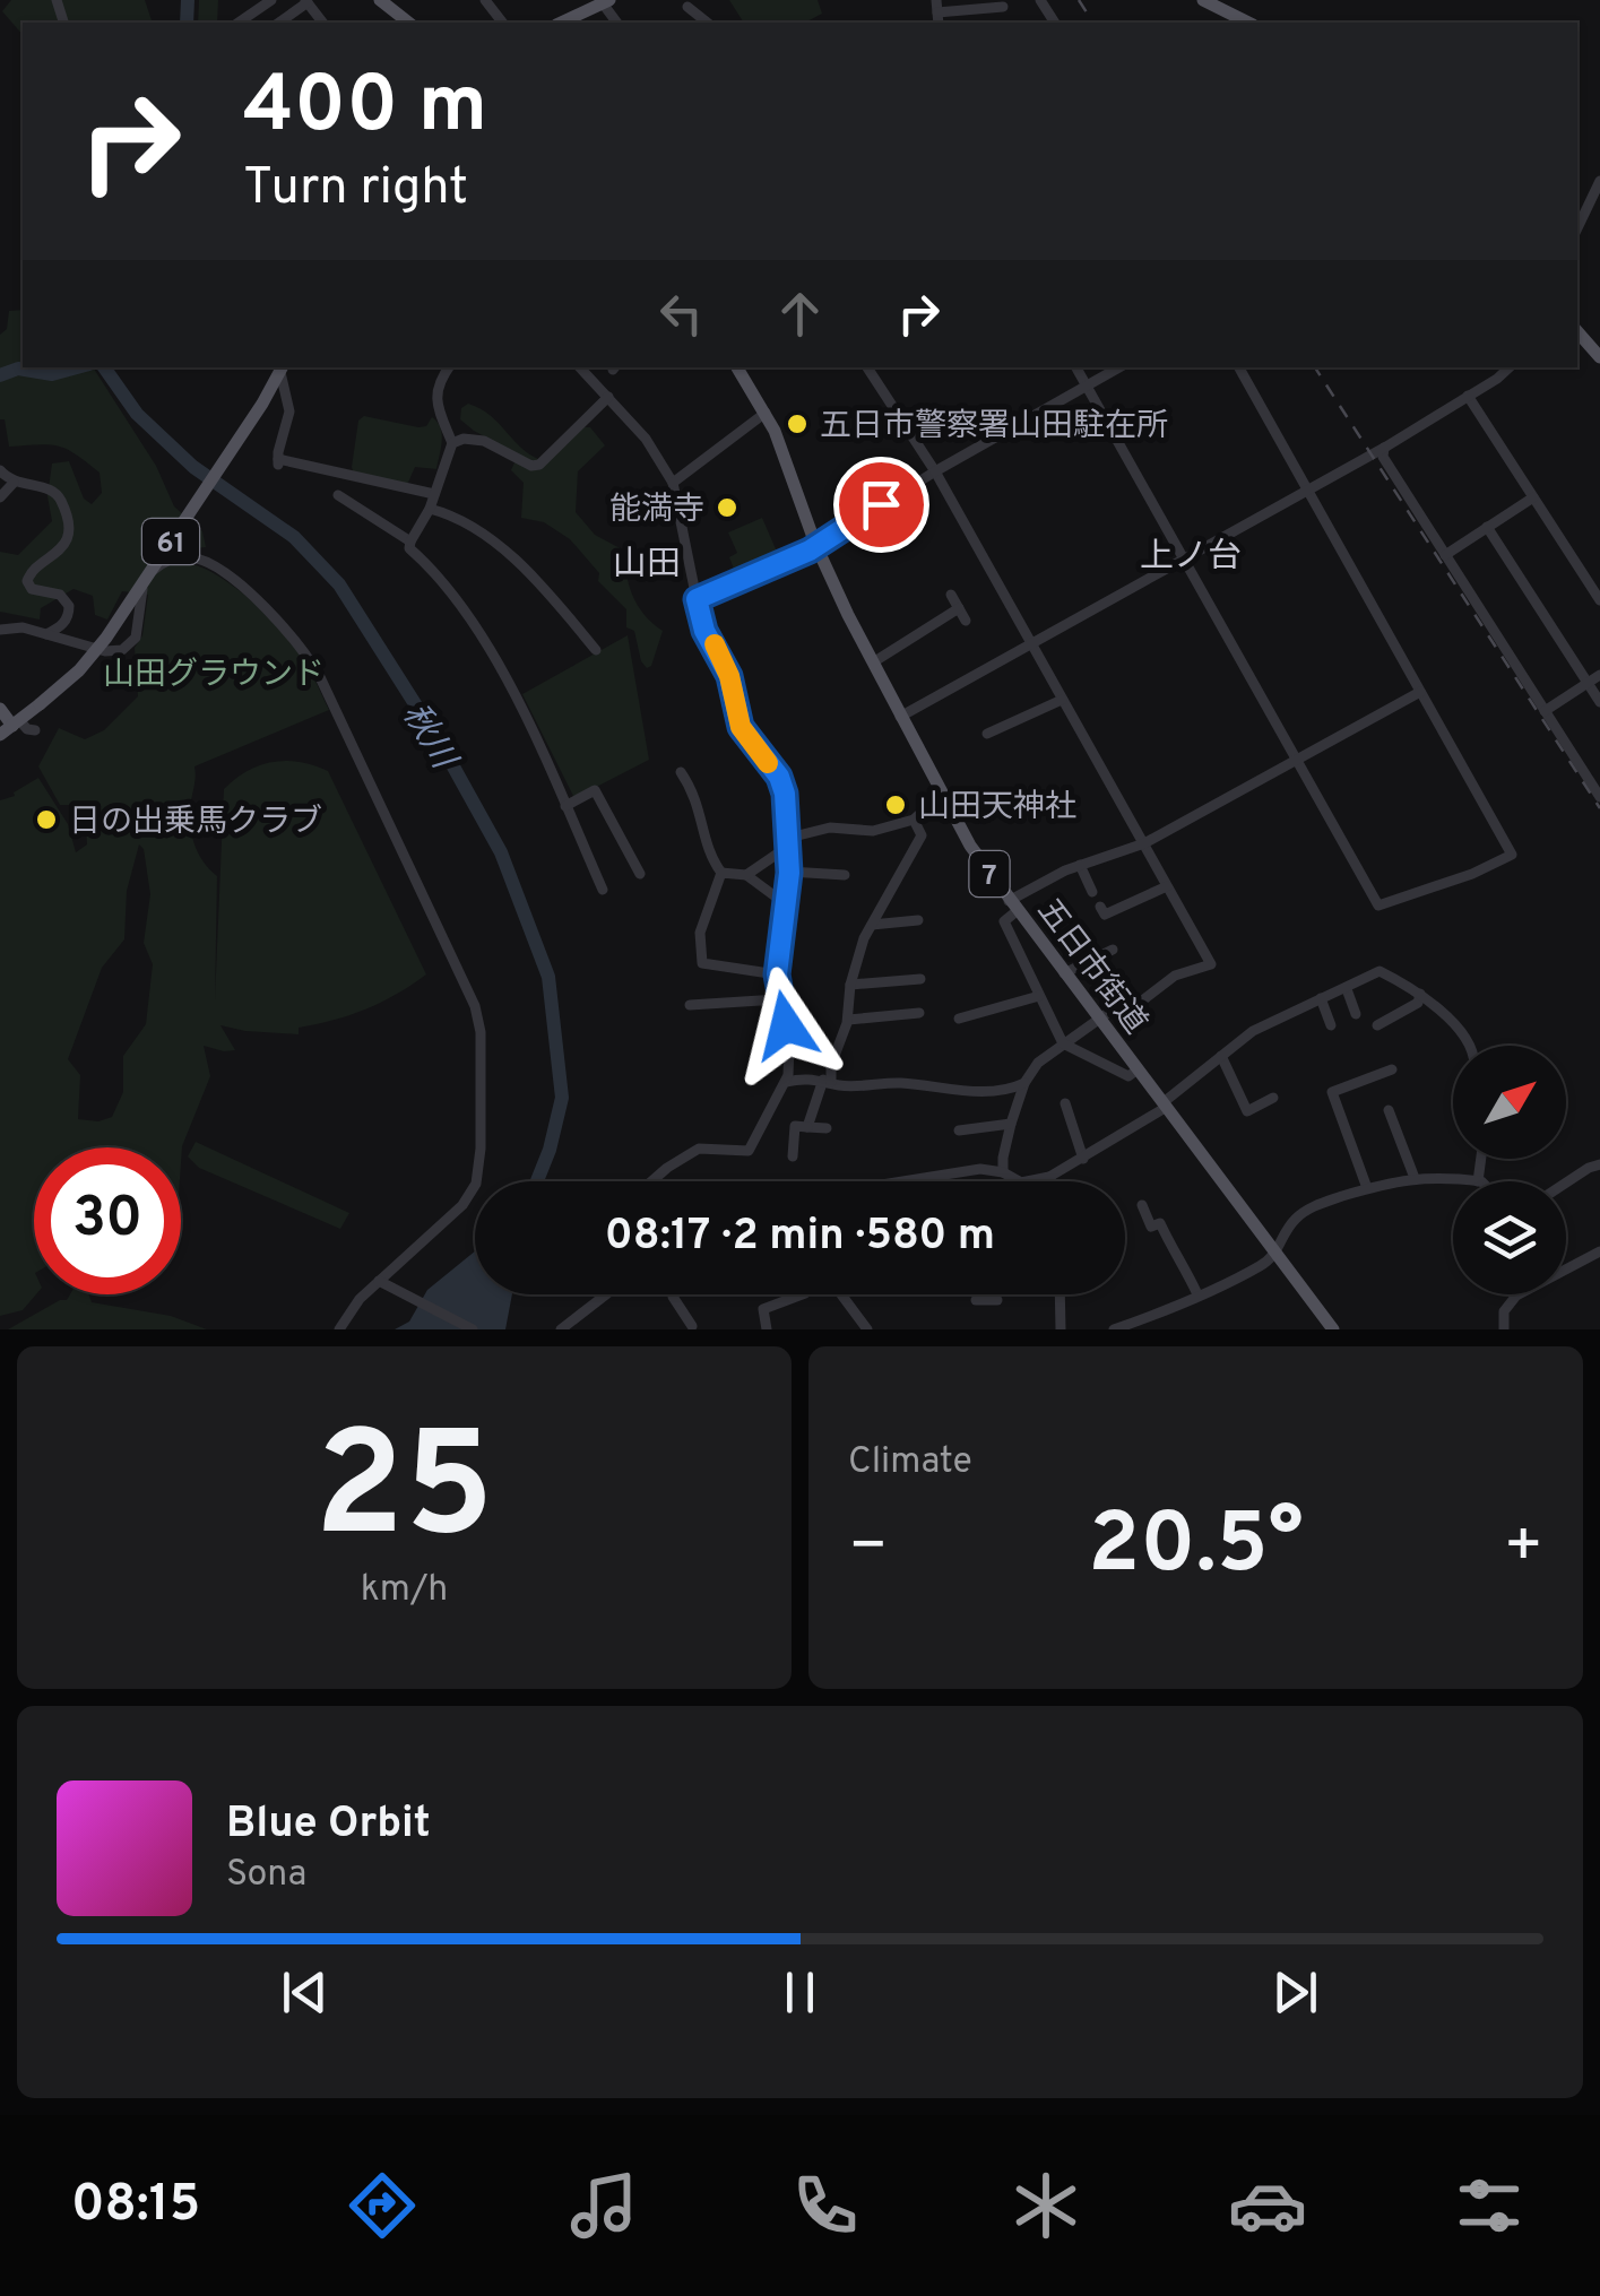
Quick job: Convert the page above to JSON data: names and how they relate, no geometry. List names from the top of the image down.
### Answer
{
  "streets": {
    "main road": ["61", "7", "五日市街道"]
  },
  "districts": ["上ノ台", "山田"],
  "water": ["秋川"],
  "parks": ["山田グラウンド"],
  "places": [
    "五日市警察署山田駐在所",
    "能満寺",
    "山田天神社",
    "日の出乗馬クラブ"
  ],
  "north": "top right",
  "page": {
    "turn": ["400 m", "Turn right"],
    "limit": "30",
    "trip": "08:17 · 2 min · 580 m",
    "tile": [
      ["25", "km/h"],
      "Climate"
    ],
    "heat": ["−", "20.5°", "+"],
    "song": ["Blue Orbit", "Sona"],
    "tabs": "08:15"
  }
}
